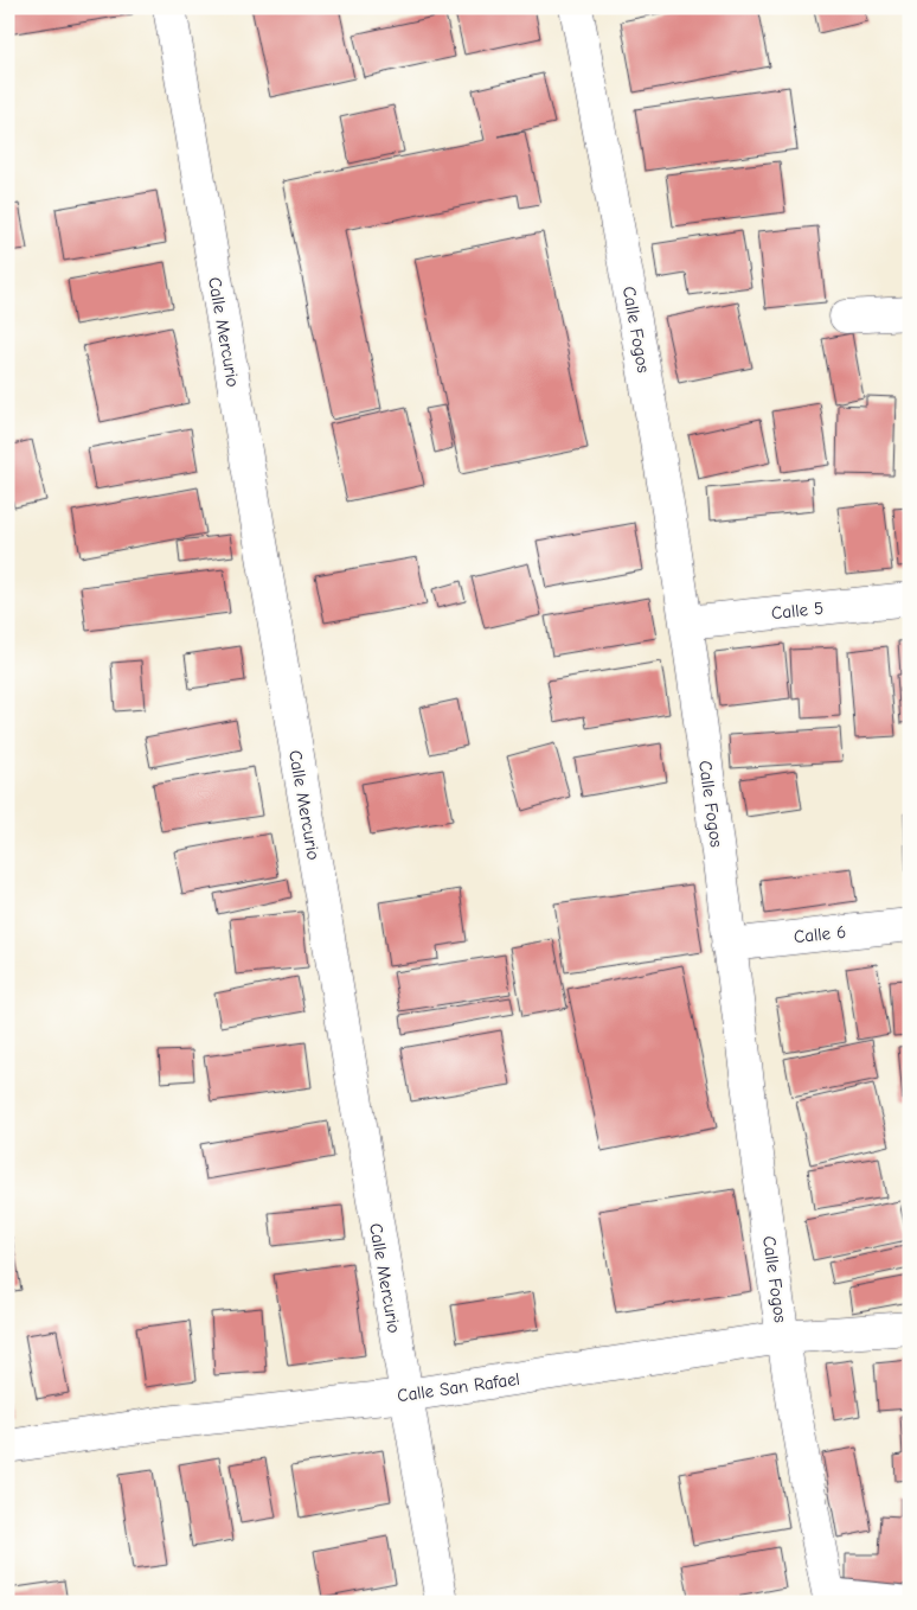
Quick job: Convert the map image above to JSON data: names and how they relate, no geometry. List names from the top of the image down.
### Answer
{
  "streets": {
    "street": [
      "Calle Fogos",
      "Calle Mercurio",
      "Calle 5",
      "Calle 6",
      "Calle San Rafael"
    ]
  },
  "crossings": [
    ["Calle Fogos", "Calle 5"],
    ["Calle Fogos", "Calle 6"],
    ["Calle Fogos", "Calle San Rafael"],
    ["Calle Mercurio", "Calle San Rafael"]
  ]
}
